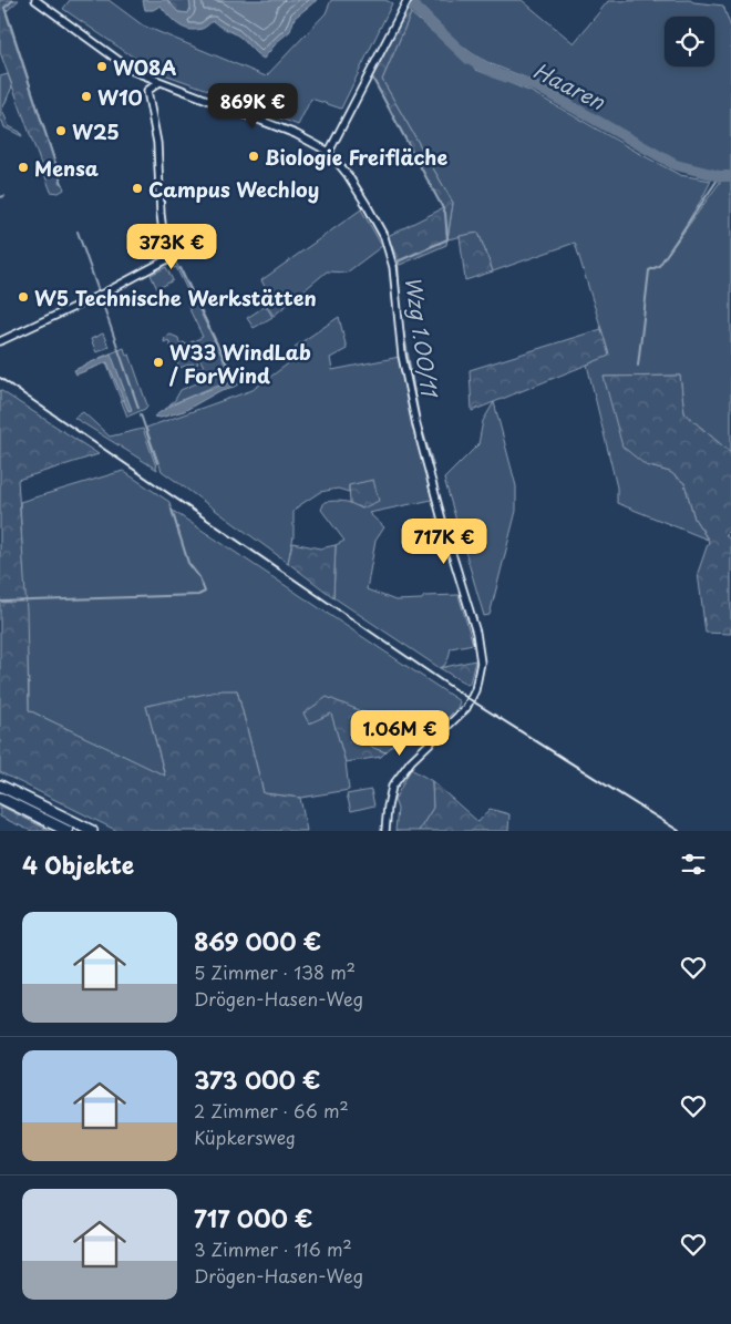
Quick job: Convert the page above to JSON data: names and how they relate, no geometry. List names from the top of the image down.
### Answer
{
  "water": ["Haaren", "Wzg 1.00/11"],
  "places": [
    "W08A",
    "W10",
    "W25",
    "Biologie Freifläche",
    "Mensa",
    "Campus Wechloy",
    "W5 Technische Werkstätten",
    "W33 WindLab / ForWind"
  ],
  "page": {
    "price": [
      "869K €",
      "373K €",
      "717K €",
      "1.06M €"
    ],
    "heading": "4 Objekte",
    "list": [
      {
        "name": "869 000 €",
        "note": "5 Zimmer · 138 m² · Drögen-Hasen-Weg"
      },
      {
        "name": "373 000 €",
        "note": "2 Zimmer · 66 m² · Küpkersweg"
      },
      {
        "name": "717 000 €",
        "note": "3 Zimmer · 116 m² · Drögen-Hasen-Weg"
      }
    ]
  }
}
